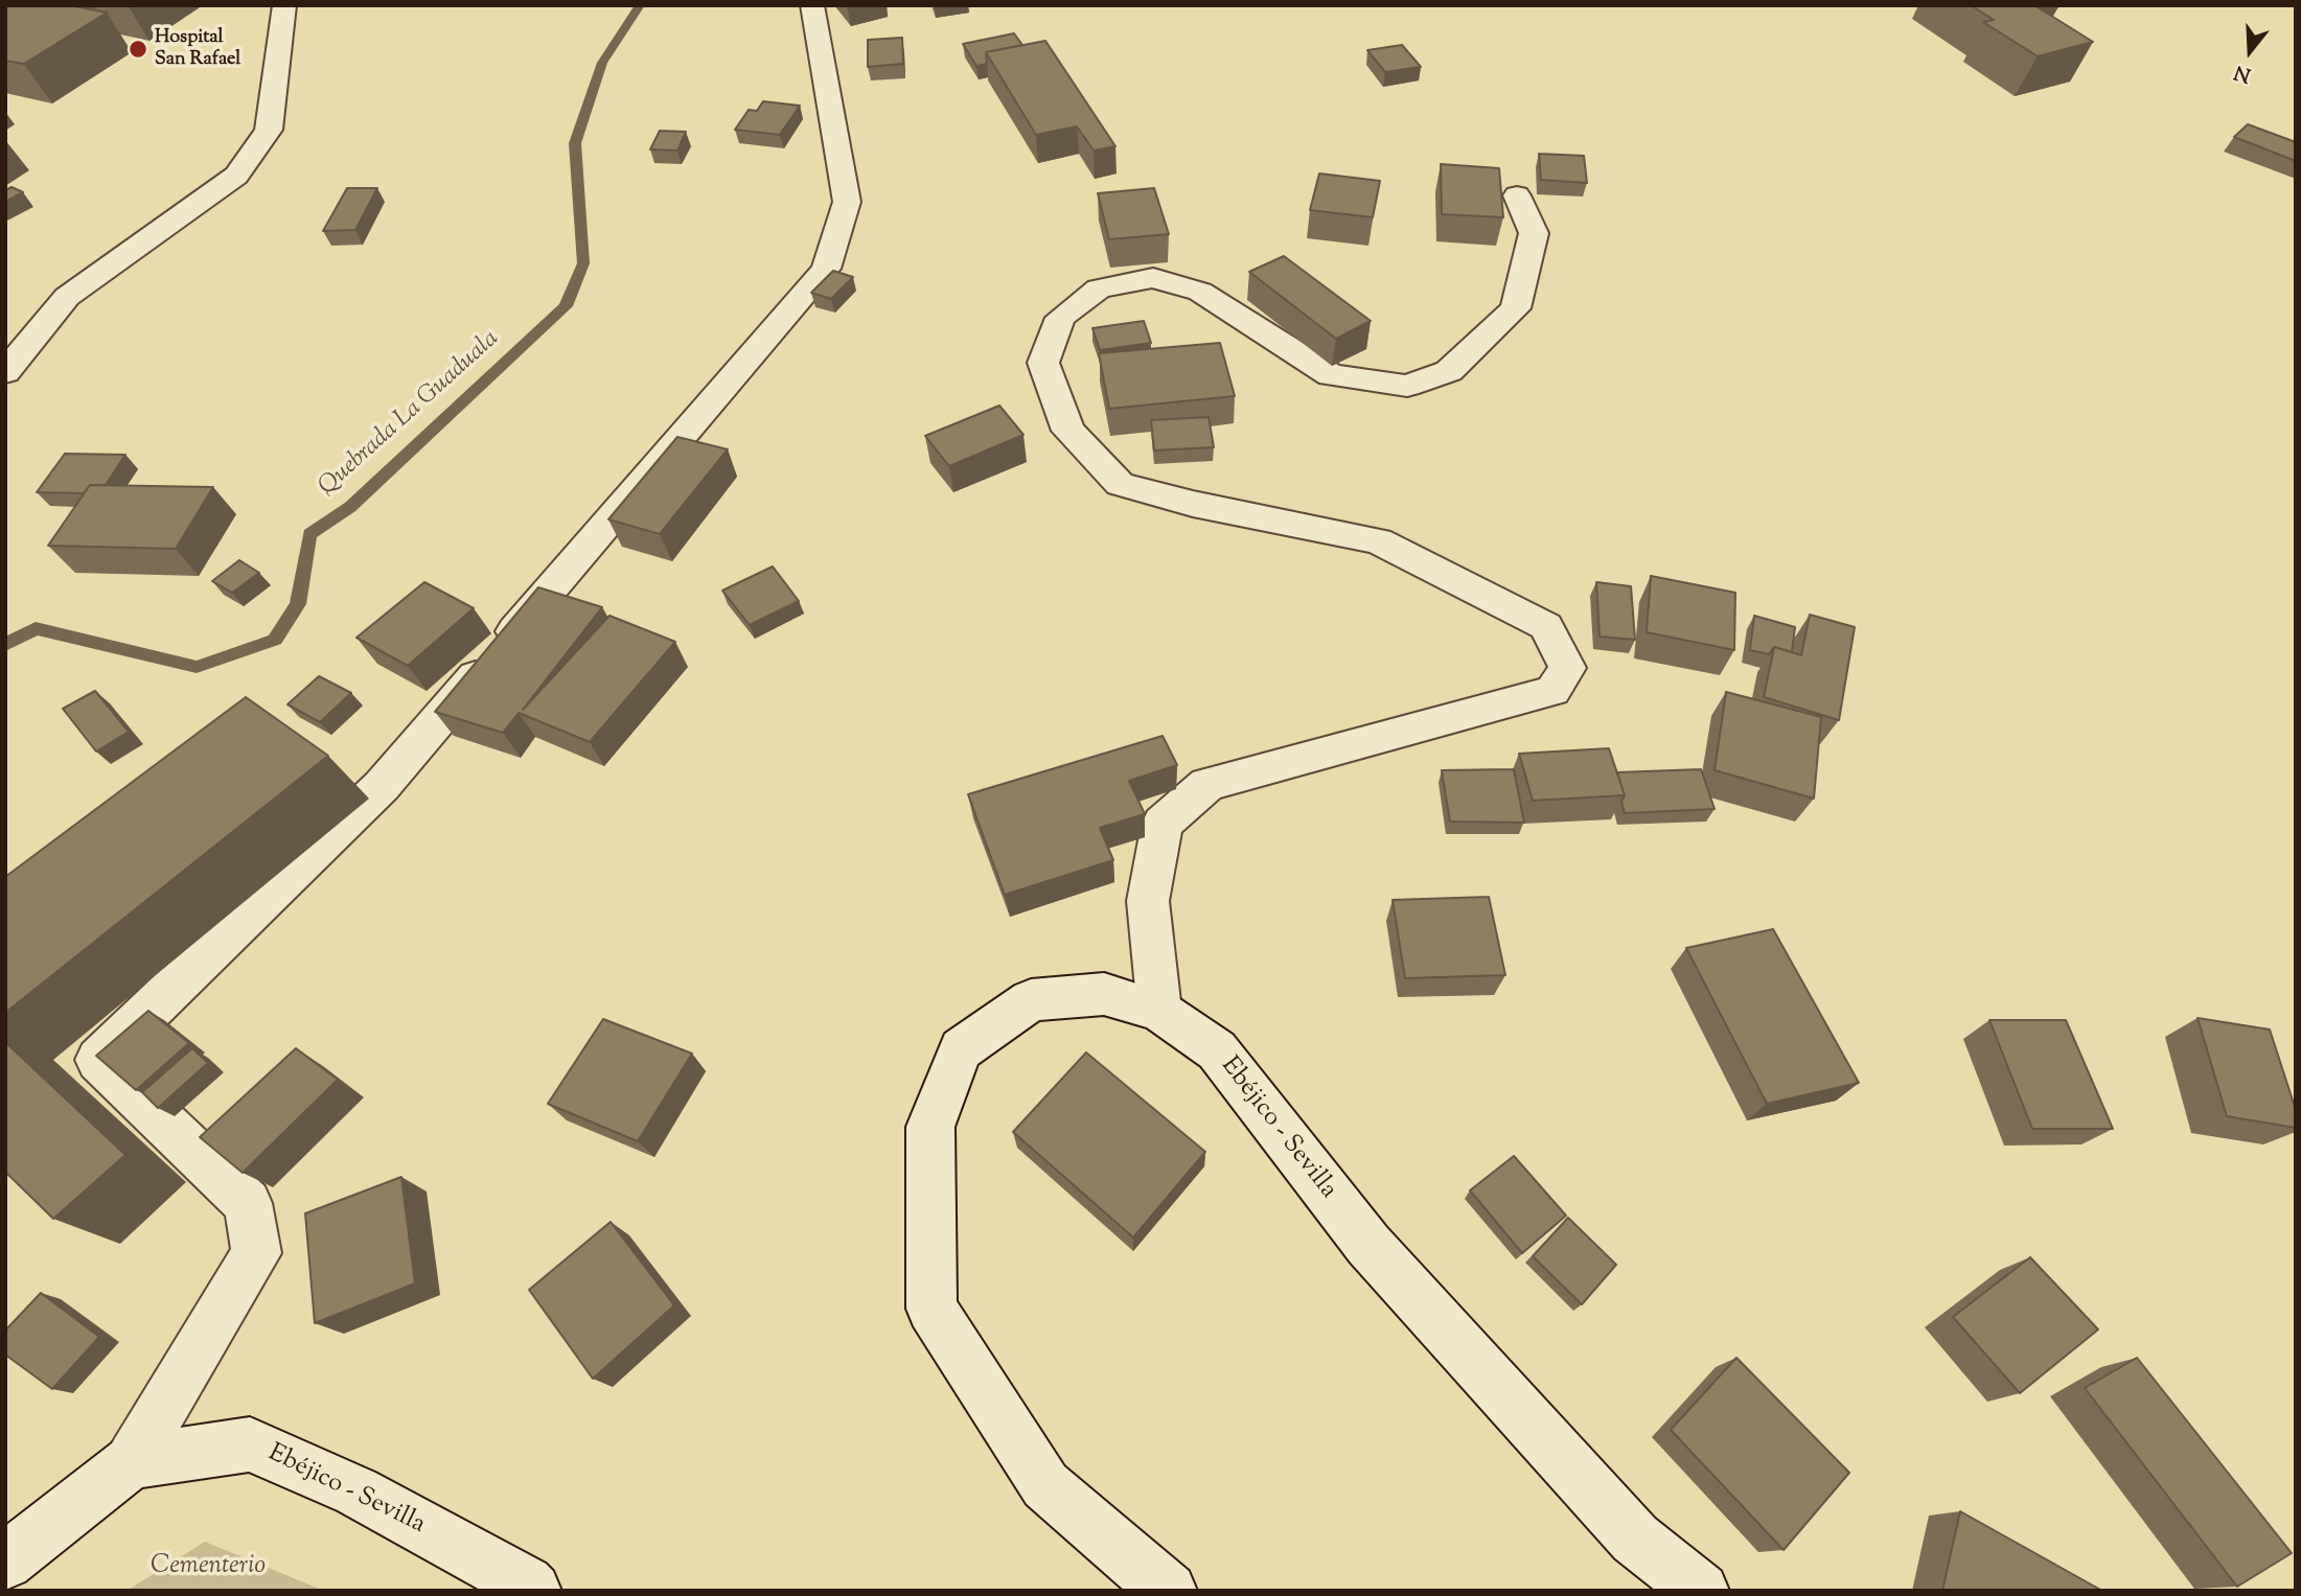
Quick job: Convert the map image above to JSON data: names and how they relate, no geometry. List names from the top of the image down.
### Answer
{
  "streets": {
    "street": ["Ebéjico - Sevilla"]
  },
  "water": ["Quebrada La Guaduala"],
  "parks": ["Cementerio"],
  "places": ["Hospital San Rafael"],
  "north": "bottom"
}
